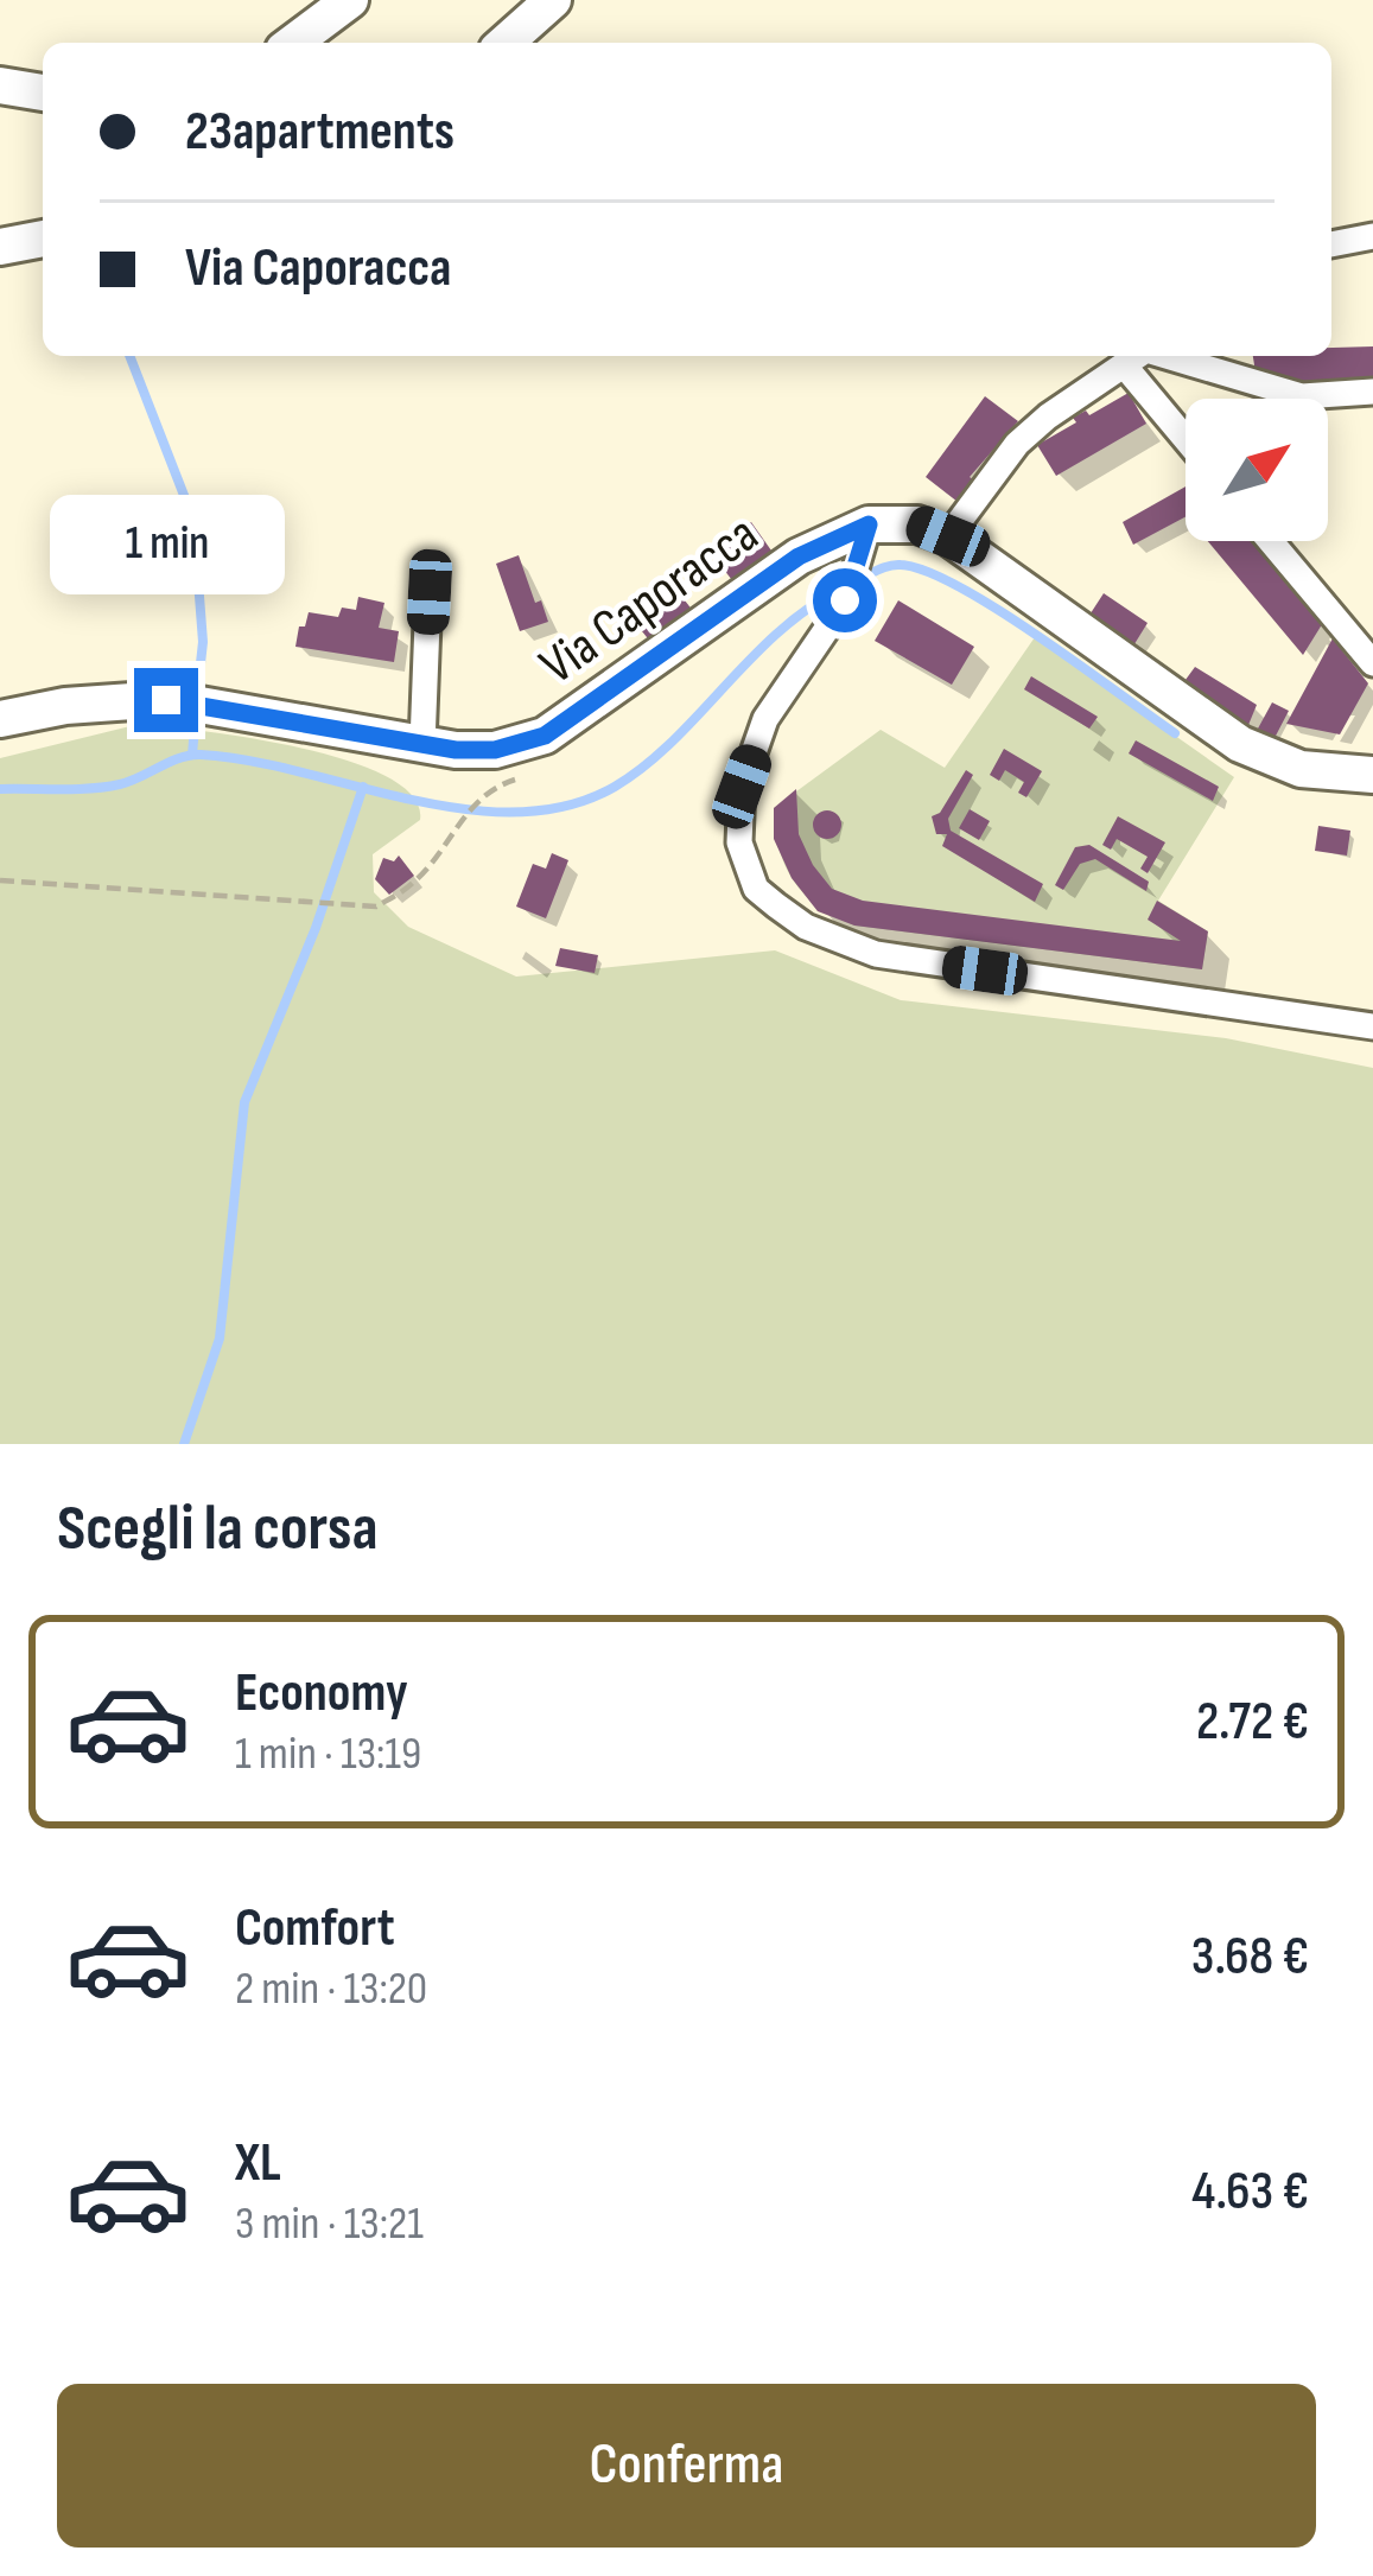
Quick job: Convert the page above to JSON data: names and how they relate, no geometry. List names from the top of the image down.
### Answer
{
  "streets": {
    "street": ["Via Caporacca"]
  },
  "north": "top right",
  "page": {
    "banner": ["23apartments", "Via Caporacca"],
    "bubble": "1 min",
    "heading": "Scegli la corsa",
    "list": [
      {
        "name": "Economy",
        "note": "1 min · 13:19",
        "value": "2.72 €"
      },
      {
        "name": "Comfort",
        "note": "2 min · 13:20",
        "value": "3.68 €"
      },
      {
        "name": "XL",
        "note": "3 min · 13:21",
        "value": "4.63 €"
      }
    ],
    "buttons": "Conferma"
  }
}
